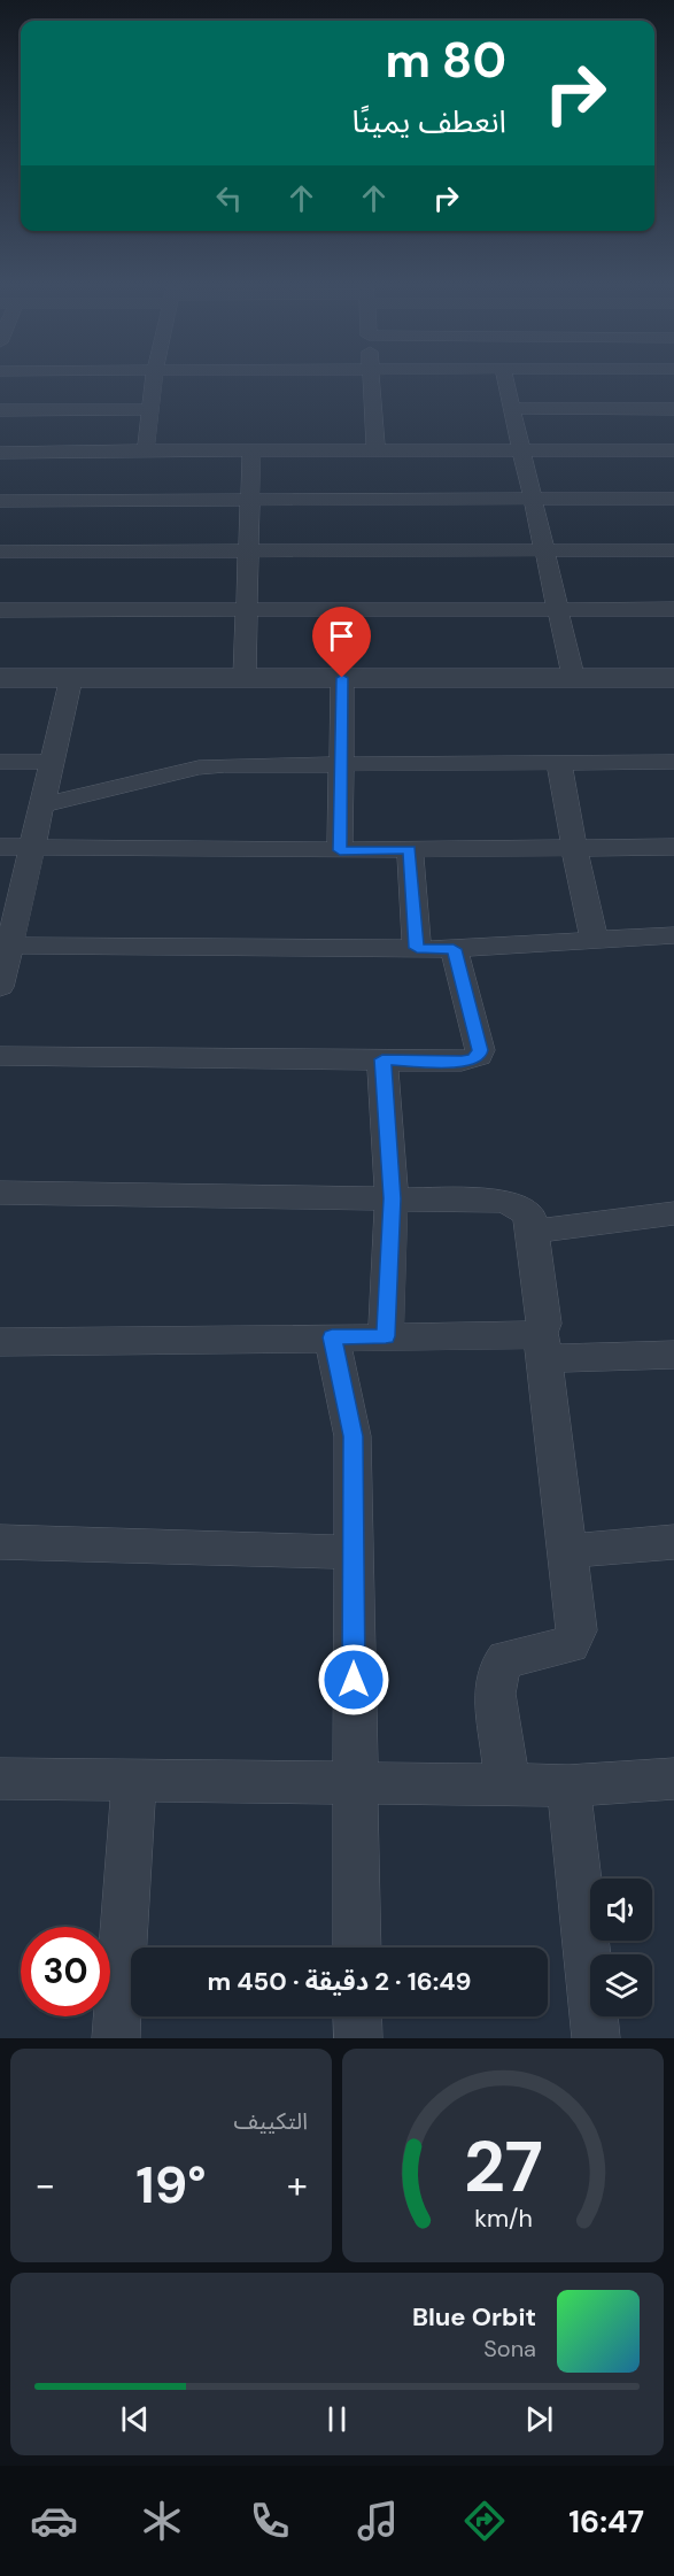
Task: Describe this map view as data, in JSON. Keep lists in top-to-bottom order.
{
  "page": {
    "turn": ["80 m", "انعطف يمينًا"],
    "limit": "30",
    "trip": "16:49 · 2 دقيقة · 450 m",
    "tile": "التكييف",
    "heat": ["−", "19°", "+"],
    "song": ["Blue Orbit", "Sona"],
    "tabs": "16:47",
    "gauge": ["27", "km/h"]
  }
}
